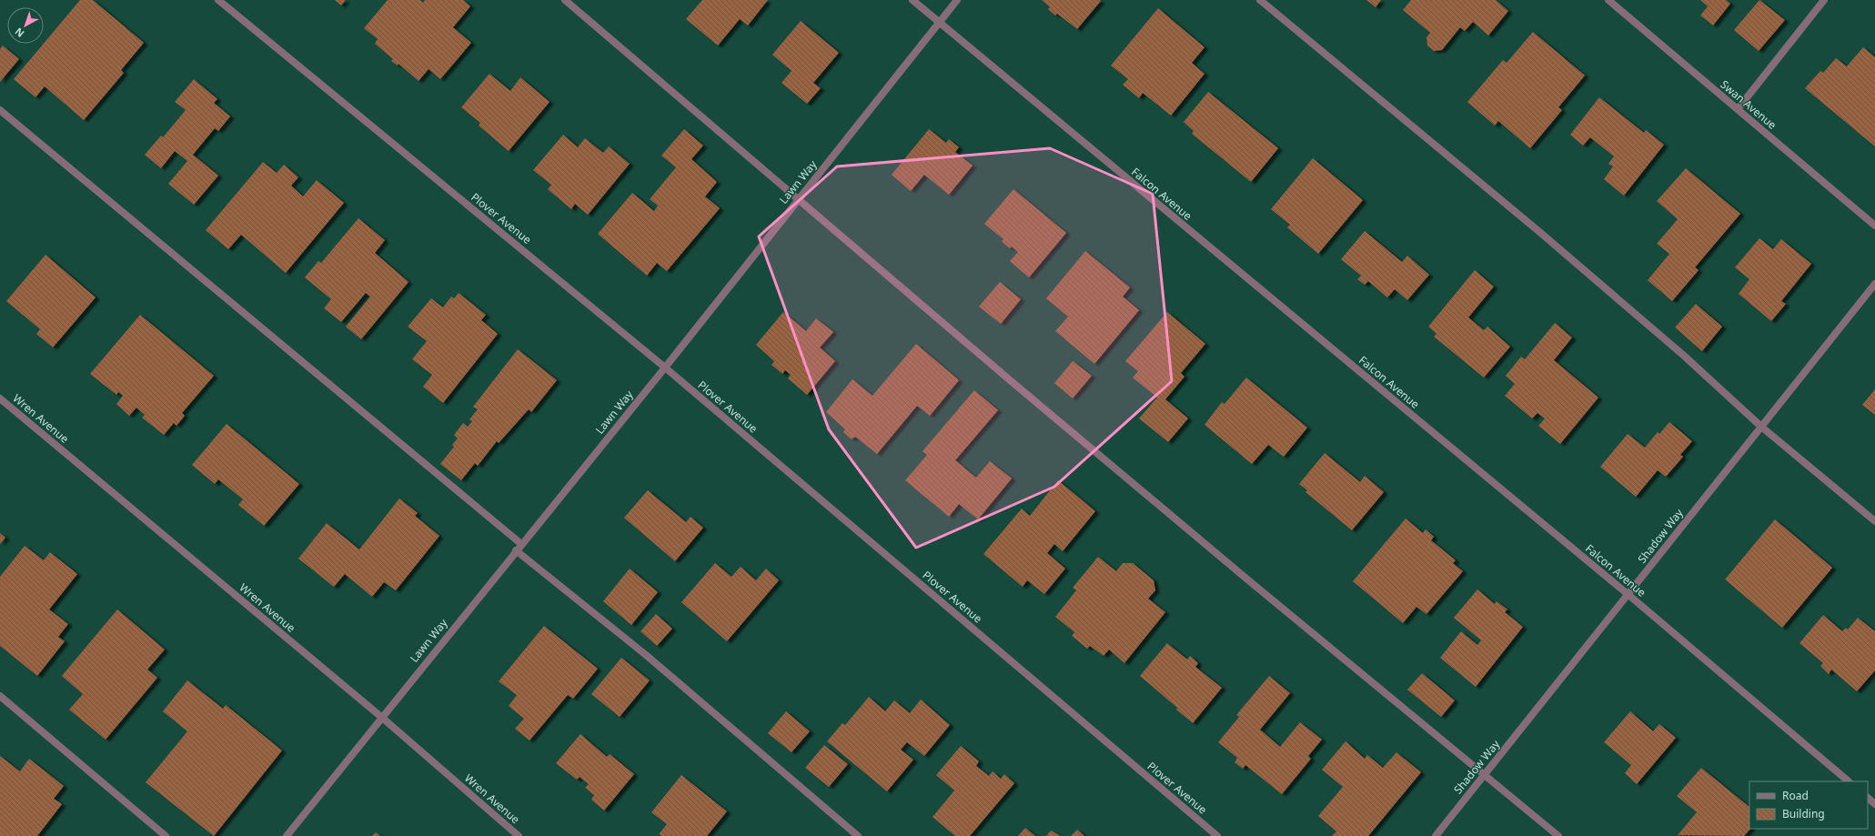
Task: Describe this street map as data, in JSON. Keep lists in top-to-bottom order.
{
  "streets": {
    "street": [
      "Swan Avenue",
      "Lawn Way",
      "Falcon Avenue",
      "Plover Avenue",
      "Wren Avenue",
      "Shadow Way"
    ]
  },
  "crossings": [
    ["Lawn Way", "Falcon Avenue"],
    ["Lawn Way", "Plover Avenue"],
    ["Lawn Way", "Wren Avenue"],
    ["Falcon Avenue", "Shadow Way"]
  ],
  "legend": ["Road", "Building"],
  "north": "bottom left"
}
